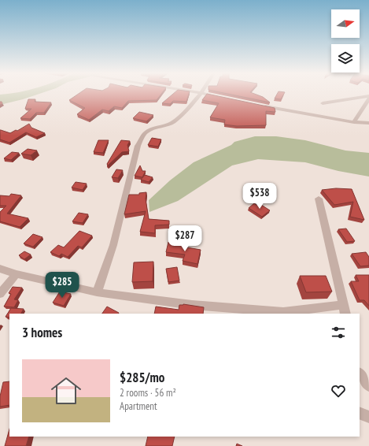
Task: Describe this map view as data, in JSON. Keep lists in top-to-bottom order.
{
  "north": "right",
  "page": {
    "price": ["$538", "$287", "$285"],
    "heading": "3 homes",
    "list": [
      {
        "name": "$285/mo",
        "note": "2 rooms · 56 m² · Apartment"
      }
    ]
  }
}
